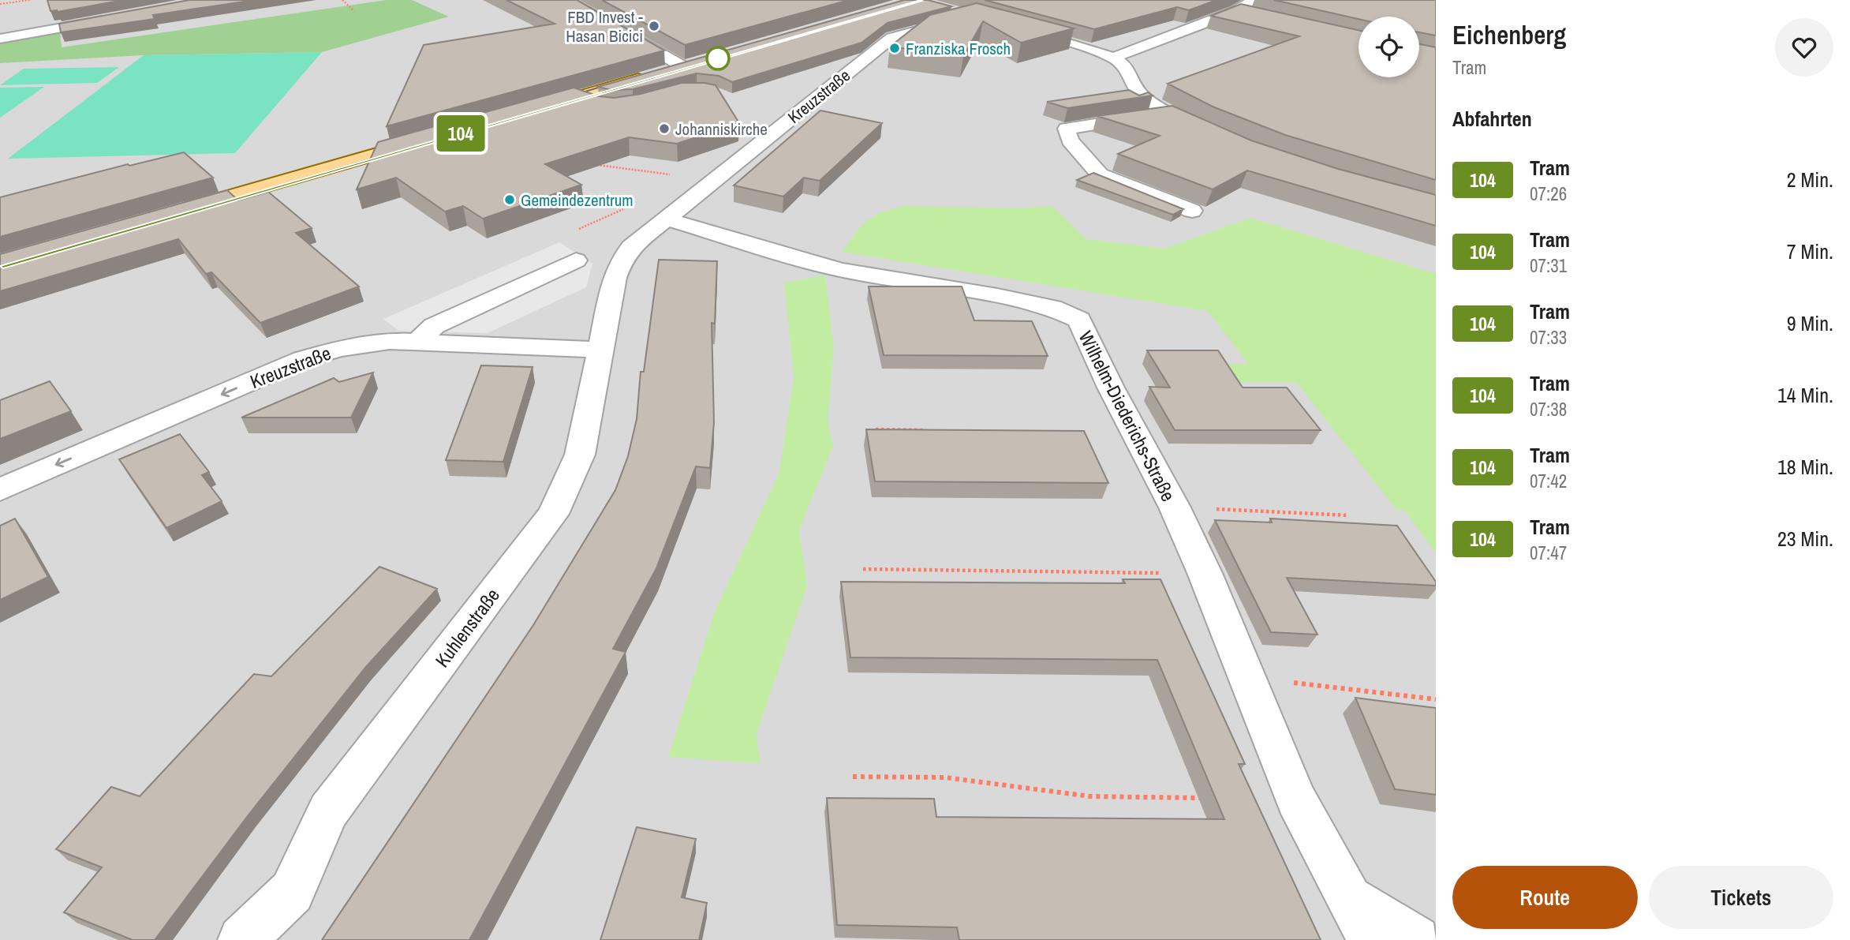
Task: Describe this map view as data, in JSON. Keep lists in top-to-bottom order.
{
  "streets": {
    "street": ["Kreuzstraße", "Wilhelm-Diederichs-Straße", "Kuhlenstraße"]
  },
  "crossings": [
    ["Kreuzstraße", "Wilhelm-Diederichs-Straße"],
    ["Kreuzstraße", "Kuhlenstraße"]
  ],
  "one_way": ["Kreuzstraße"],
  "places": [
    "FBD Invest - Hasan Bicici",
    "Franziska Frosch",
    "Johanniskirche",
    "Gemeindezentrum"
  ],
  "lines": ["tram line 104"],
  "page": {
    "on_map": "104",
    "heading": [
      ["Eichenberg", "Tram"],
      "Abfahrten"
    ],
    "list": [
      {
        "mark": "104",
        "name": "Tram",
        "note": "07:26",
        "value": "2 Min."
      },
      {
        "mark": "104",
        "name": "Tram",
        "note": "07:31",
        "value": "7 Min."
      },
      {
        "mark": "104",
        "name": "Tram",
        "note": "07:33",
        "value": "9 Min."
      },
      {
        "mark": "104",
        "name": "Tram",
        "note": "07:38",
        "value": "14 Min."
      },
      {
        "mark": "104",
        "name": "Tram",
        "note": "07:42",
        "value": "18 Min."
      },
      {
        "mark": "104",
        "name": "Tram",
        "note": "07:47",
        "value": "23 Min."
      }
    ],
    "buttons": ["Route", "Tickets"]
  }
}
